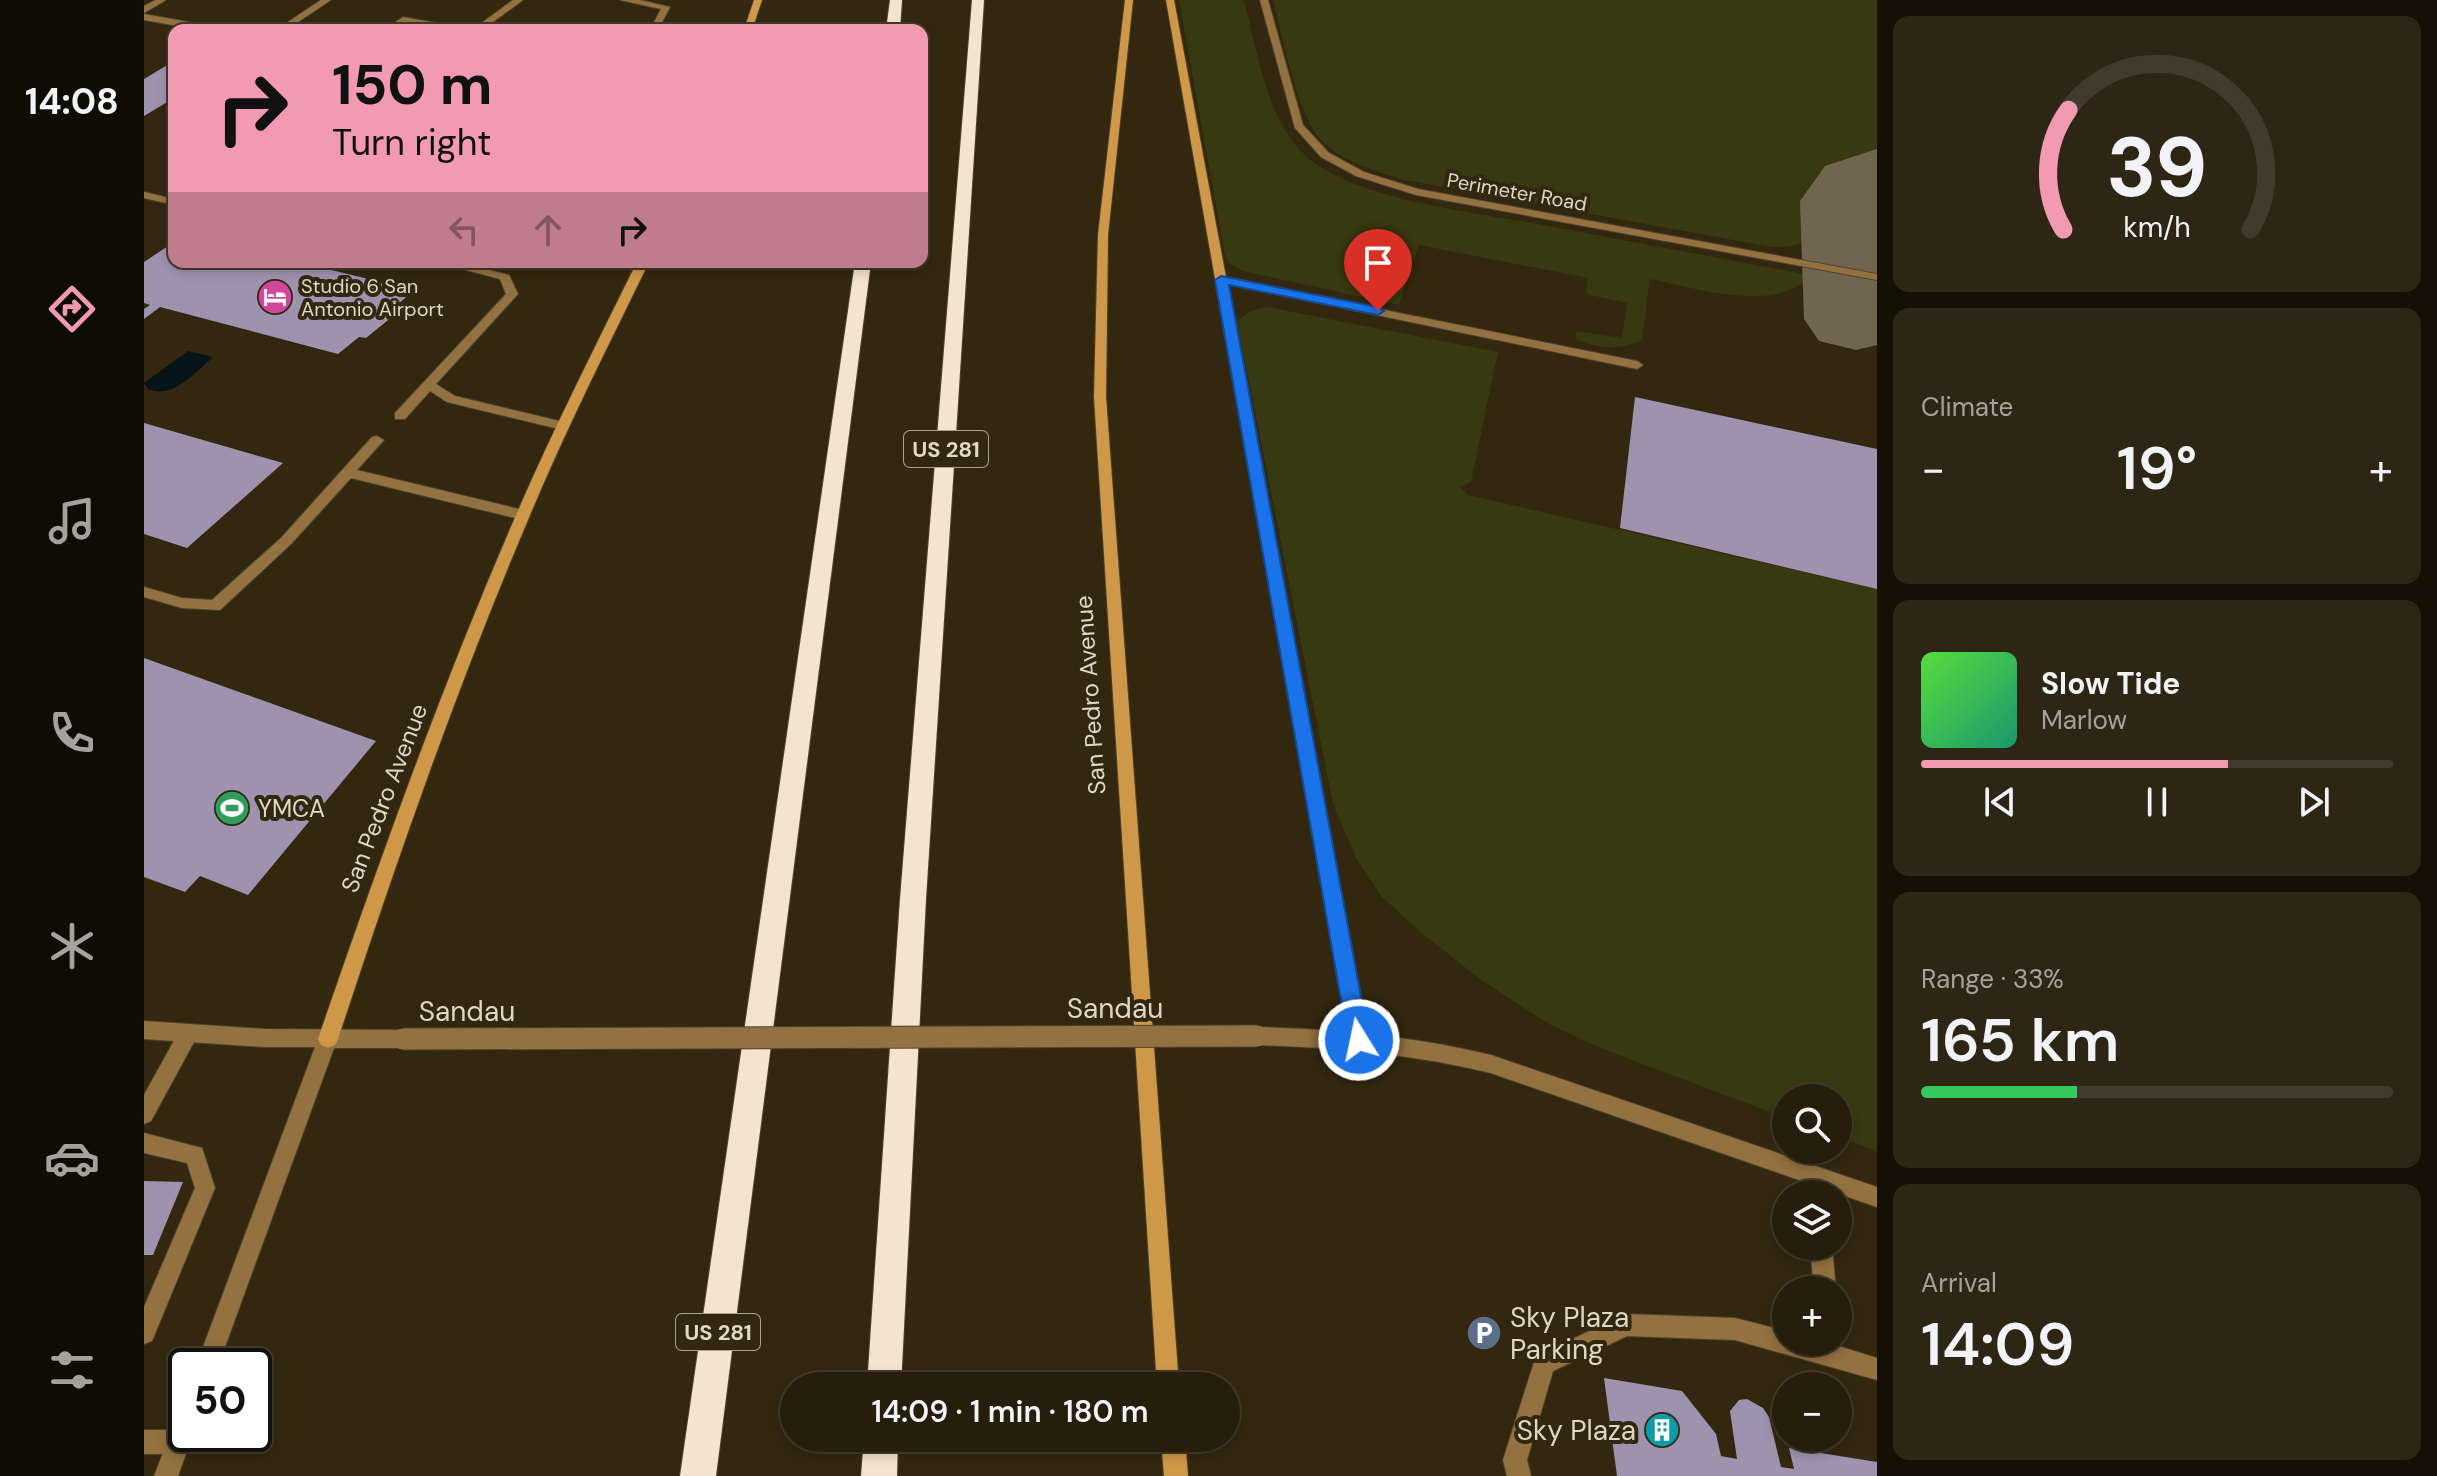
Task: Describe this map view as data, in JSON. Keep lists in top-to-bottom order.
{
  "streets": {
    "highway": ["US 281"],
    "main road": ["San Pedro Avenue"],
    "street": ["Perimeter Road", "Sandau"]
  },
  "crossings": [
    ["San Pedro Avenue", "Sandau"]
  ],
  "places": {
    "hotel": ["Studio 6 San Antonio Airport"],
    "sports": ["YMCA"],
    "parking": ["Sky Plaza Parking"],
    "building": ["Sky Plaza"]
  },
  "page": {
    "tabs": "14:08",
    "turn": ["150 m", "Turn right"],
    "tile": [
      "Climate",
      ["Range · 33%", "165 km"],
      ["Arrival", "14:09"]
    ],
    "heat": ["−", "19°", "+"],
    "song": ["Slow Tide", "Marlow"],
    "map_buttons": ["+", "−"],
    "limit": "50",
    "trip": "14:09 · 1 min · 180 m",
    "gauge": ["39", "km/h"]
  }
}
